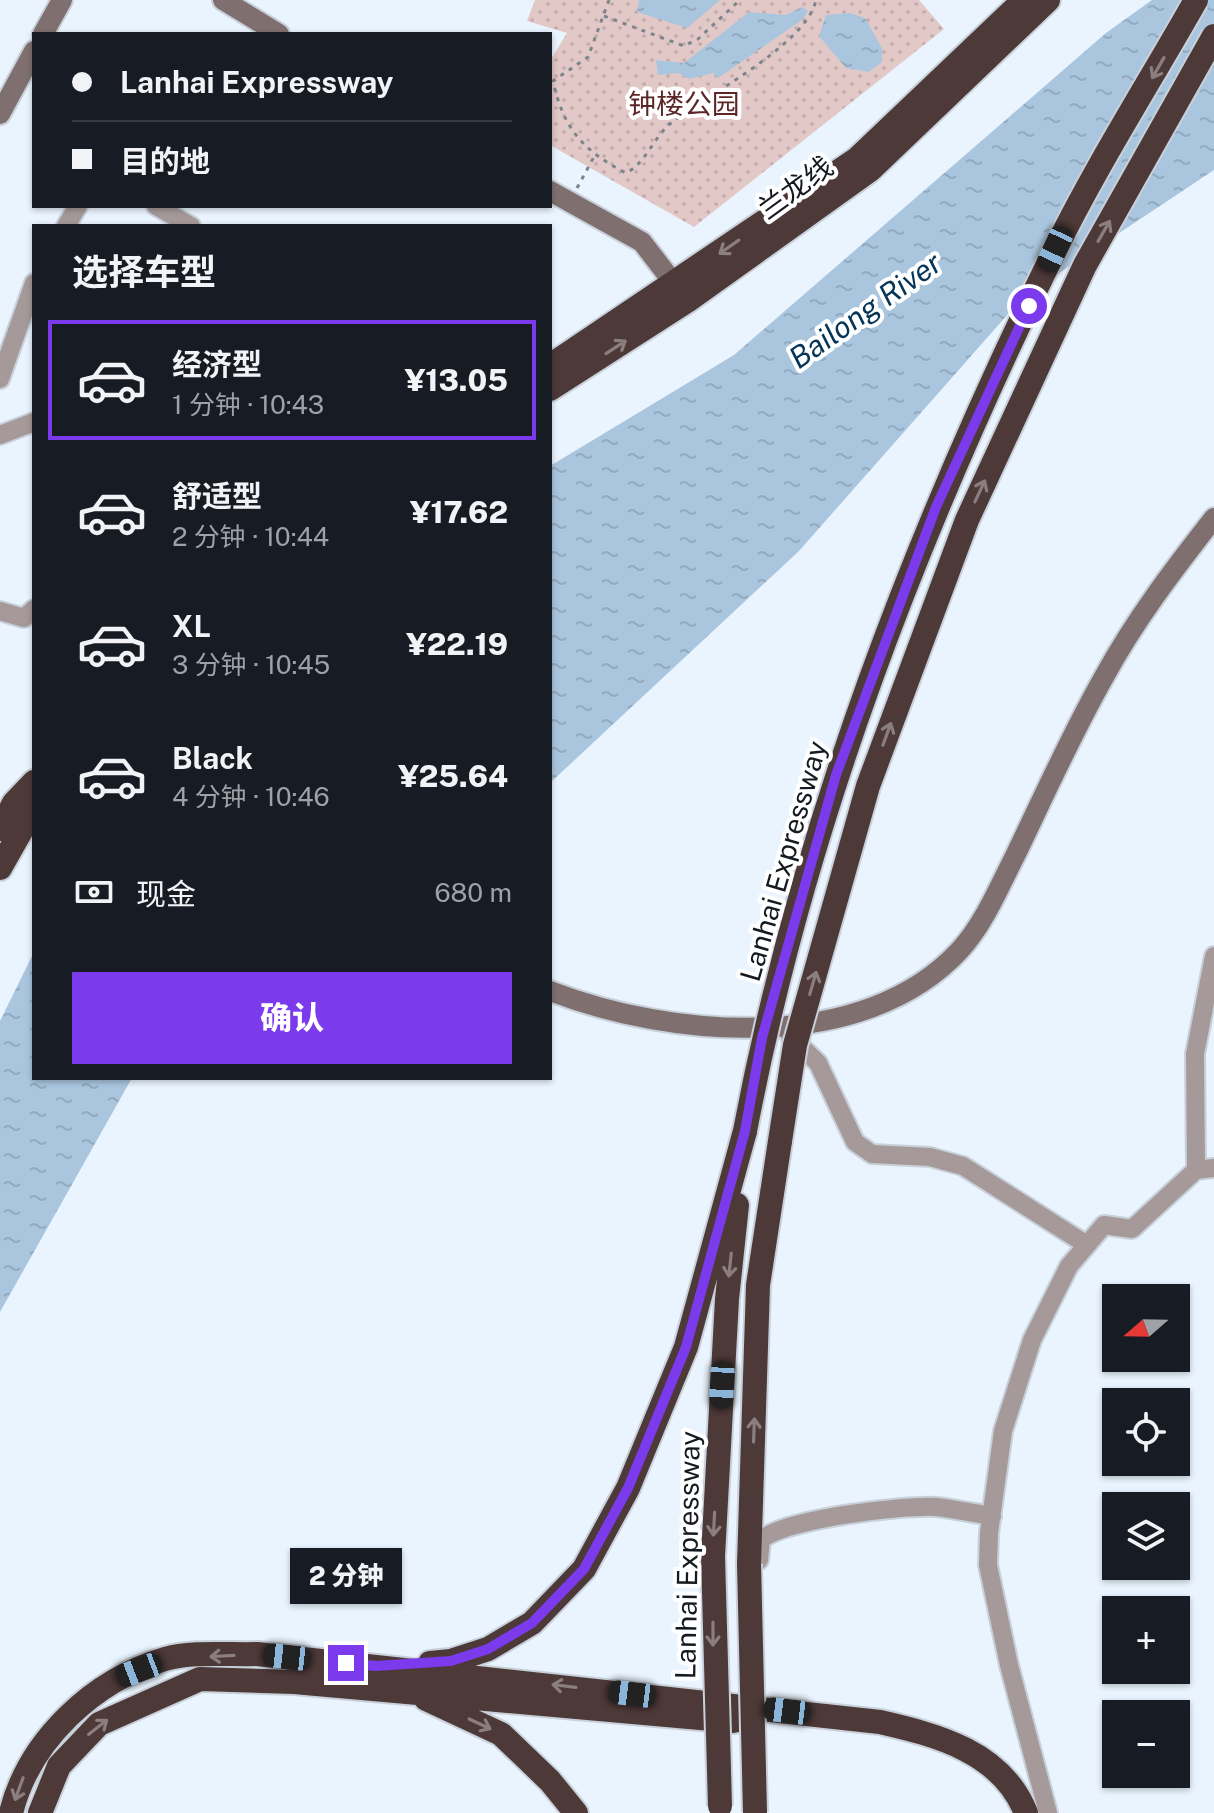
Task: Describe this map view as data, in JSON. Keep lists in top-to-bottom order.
{
  "streets": {
    "highway": ["兰龙线", "Lanhai Expressway"]
  },
  "water": ["Bailong River"],
  "parks": ["钟楼公园"],
  "north": "left",
  "page": {
    "banner": ["Lanhai Expressway", "目的地"],
    "heading": "选择车型",
    "list": [
      {
        "name": "经济型",
        "note": "1 分钟 · 10:43",
        "value": "¥13.05"
      },
      {
        "name": "舒适型",
        "note": "2 分钟 · 10:44",
        "value": "¥17.62"
      },
      {
        "name": "XL",
        "note": "3 分钟 · 10:45",
        "value": "¥22.19"
      },
      {
        "name": "Black",
        "note": "4 分钟 · 10:46",
        "value": "¥25.64"
      }
    ],
    "pay": ["现金", "680 m"],
    "buttons": "确认",
    "map_buttons": ["+", "−"],
    "bubble": "2 分钟"
  }
}
